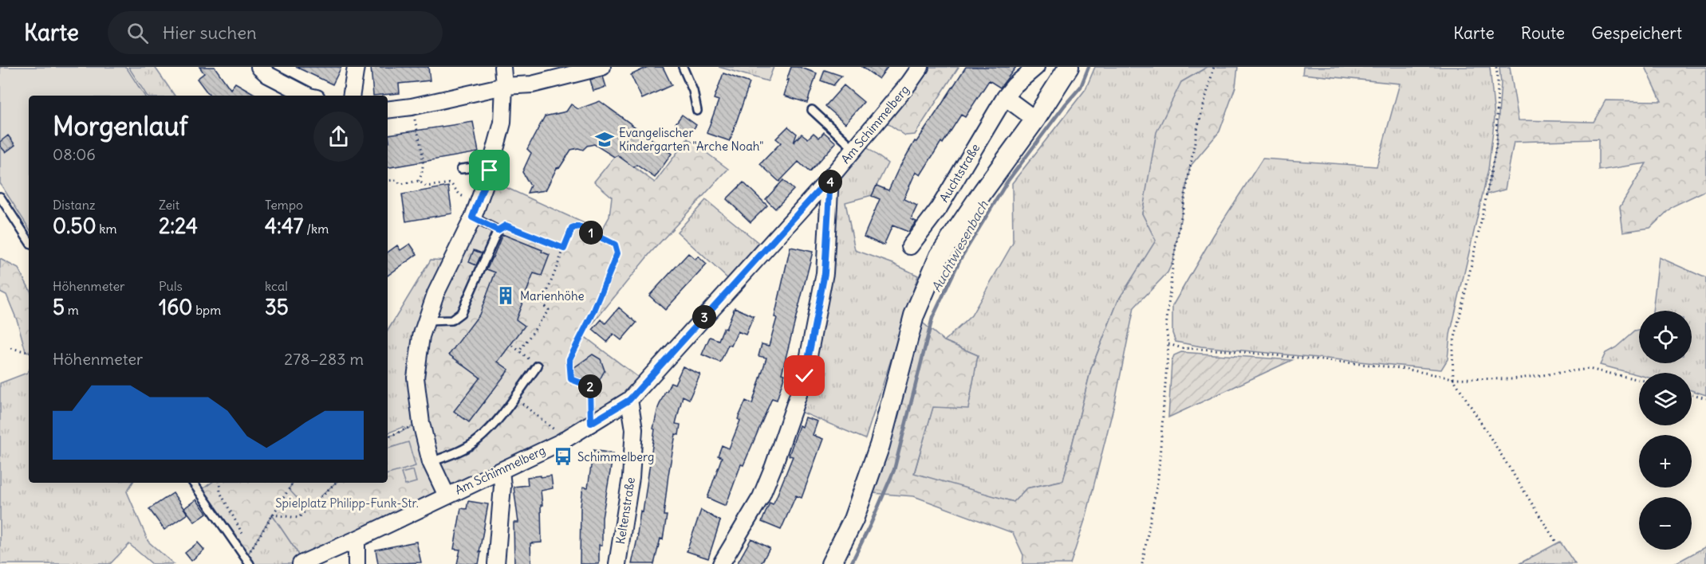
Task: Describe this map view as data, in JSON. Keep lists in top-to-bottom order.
{
  "streets": {
    "street": ["Am Schimmelberg", "Auchtstraße", "Keltenstraße"]
  },
  "crossings": [
    ["Am Schimmelberg", "Keltenstraße"]
  ],
  "water": ["Auchtwiesenbach"],
  "parks": ["Spielplatz Philipp-Funk-Str."],
  "places": {
    "school or university": ["Evangelischer Kindergarten \"Arche Noah\""],
    "building": ["Marienhöhe"],
    "bus stop": ["Schimmelberg"]
  },
  "page": {
    "header": "Karte",
    "search": "Hier suchen",
    "nav": ["Karte", "Route", "Gespeichert"],
    "heading": ["Morgenlauf", "08:06"],
    "pins": [
      "4",
      "1",
      "3",
      "2"
    ],
    "stats": [
      ["Distanz", "0.50 km"],
      ["Zeit", "2:24"],
      ["Tempo", "4:47 /km"],
      ["Höhenmeter", "5 m"],
      ["Puls", "160 bpm"],
      ["kcal", "35"]
    ],
    "map_buttons": ["+", "−"],
    "chart": ["Höhenmeter", "278–283 m"]
  }
}
